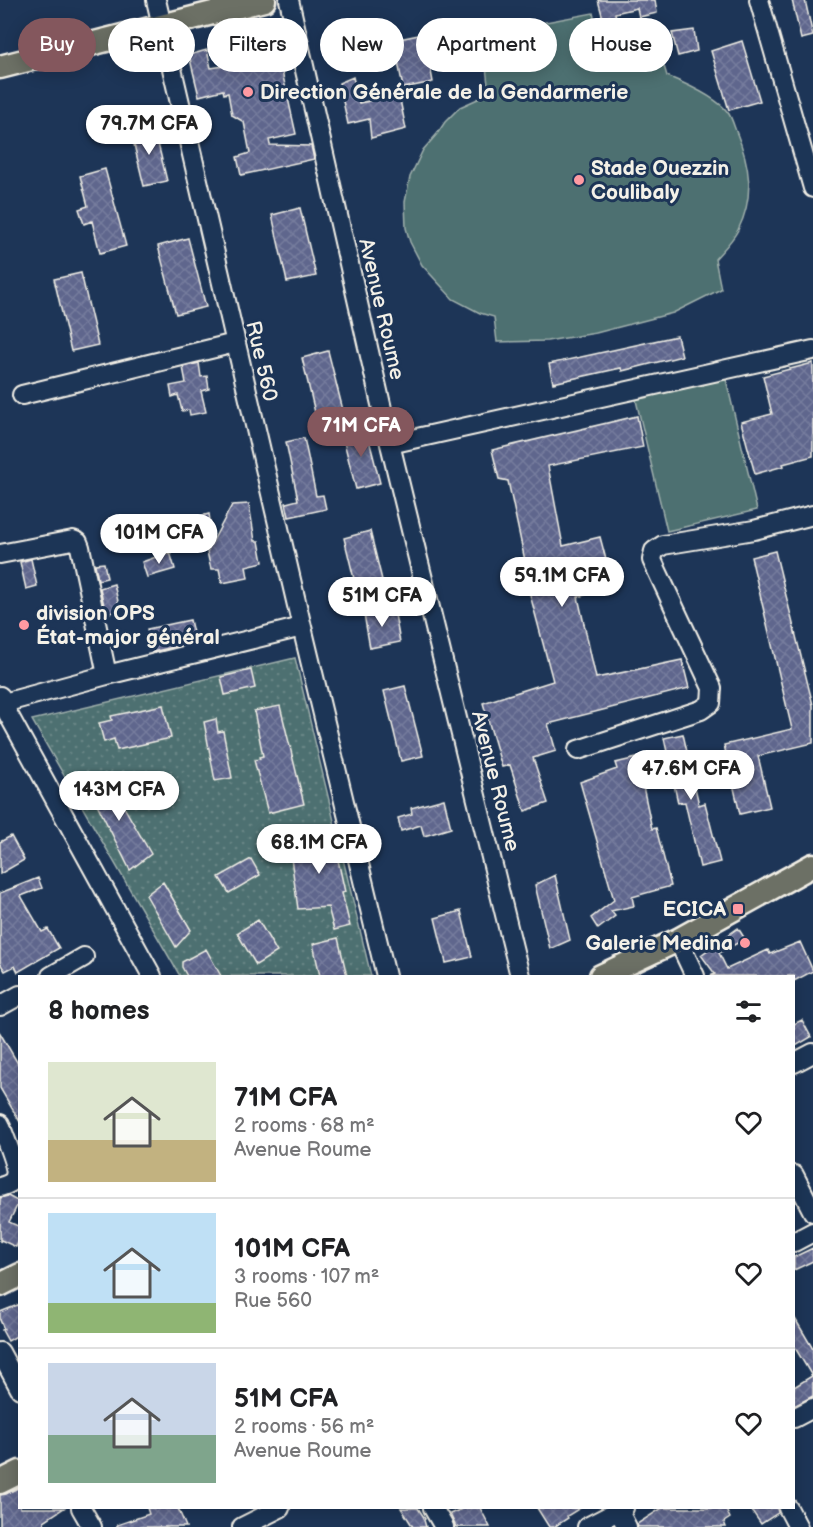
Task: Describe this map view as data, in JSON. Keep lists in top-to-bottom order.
{
  "streets": {
    "street": ["Avenue Roume", "Rue 560"]
  },
  "places": {
    "other": [
      "Direction Générale de la Gendarmerie",
      "Stade Ouezzin Coulibaly",
      "division OPS État-major général",
      "Galerie Medina"
    ],
    "transit": ["ECICA"]
  },
  "page": {
    "chip": [
      "Buy",
      "Rent",
      "Filters",
      "New",
      "Apartment",
      "House"
    ],
    "price": [
      "79.7M CFA",
      "71M CFA",
      "101M CFA",
      "59.1M CFA",
      "51M CFA",
      "47.6M CFA",
      "143M CFA",
      "68.1M CFA"
    ],
    "heading": "8 homes",
    "list": [
      {
        "name": "71M CFA",
        "note": "2 rooms · 68 m² · Avenue Roume"
      },
      {
        "name": "101M CFA",
        "note": "3 rooms · 107 m² · Rue 560"
      },
      {
        "name": "51M CFA",
        "note": "2 rooms · 56 m² · Avenue Roume"
      }
    ]
  }
}
